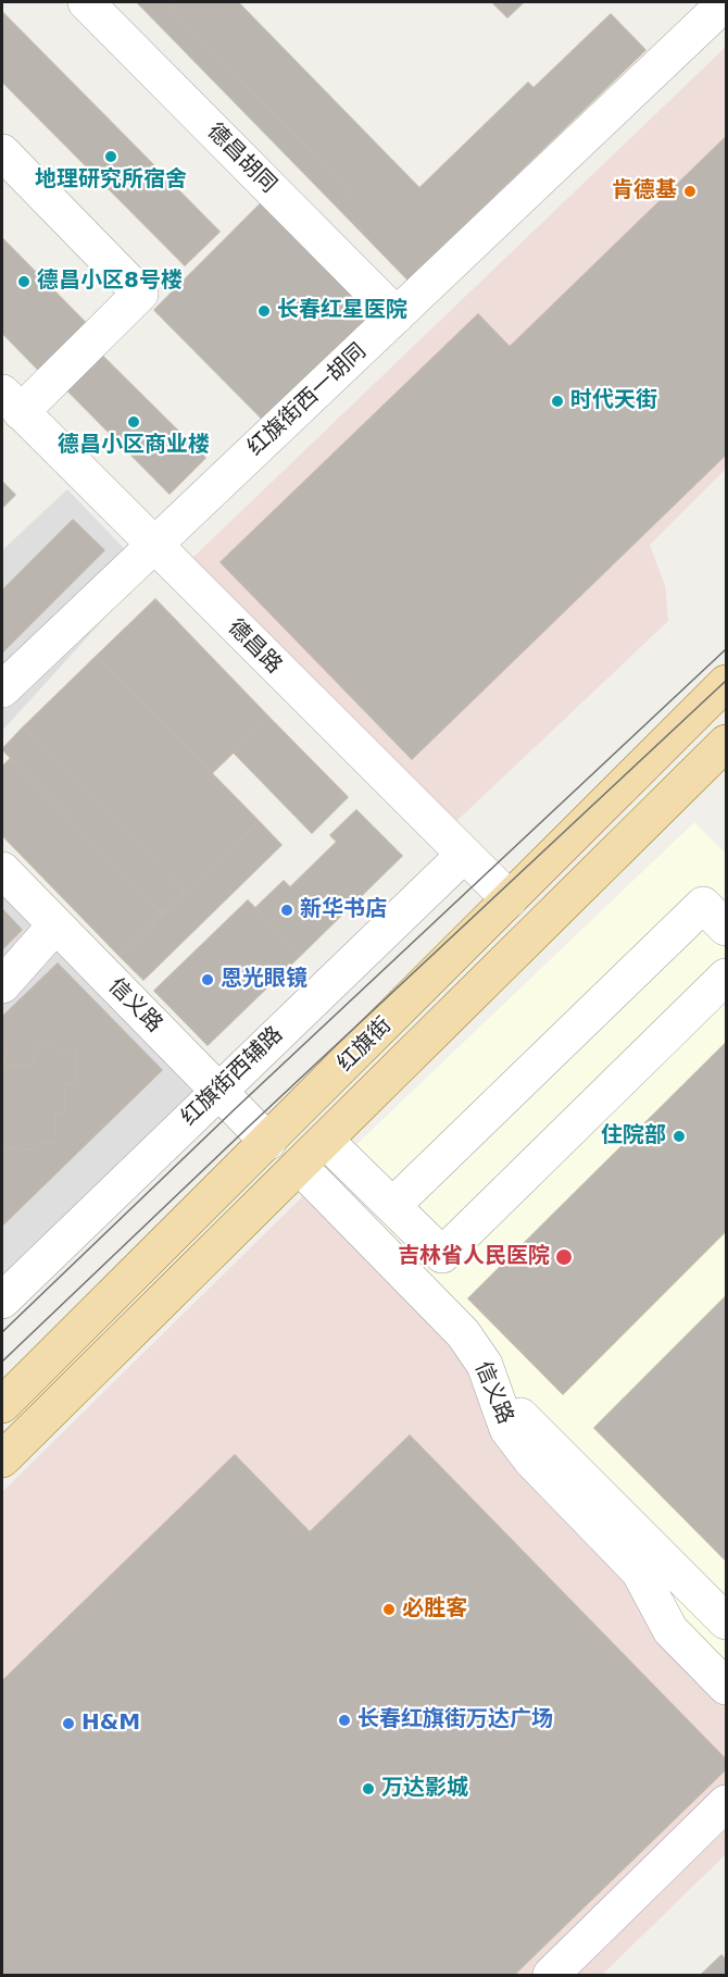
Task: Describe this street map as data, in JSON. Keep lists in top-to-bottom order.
{
  "streets": {
    "main road": ["红旗街"],
    "street": [
      "德昌胡同",
      "红旗街西一胡同",
      "德昌路",
      "信义路",
      "红旗街西辅路"
    ]
  },
  "crossings": [
    ["德昌胡同", "红旗街西一胡同"],
    ["红旗街西一胡同", "德昌路"],
    ["德昌路", "红旗街"],
    ["德昌路", "红旗街西辅路"],
    ["信义路", "红旗街"],
    ["信义路", "红旗街西辅路"]
  ],
  "places": [
    "地理研究所宿舍",
    "肯德基",
    "德昌小区8号楼",
    "长春红星医院",
    "时代天街",
    "德昌小区商业楼",
    "新华书店",
    "恩光眼镜",
    "住院部",
    "吉林省人民医院",
    "必胜客",
    "长春红旗街万达广场",
    "H&M",
    "万达影城"
  ]
}
